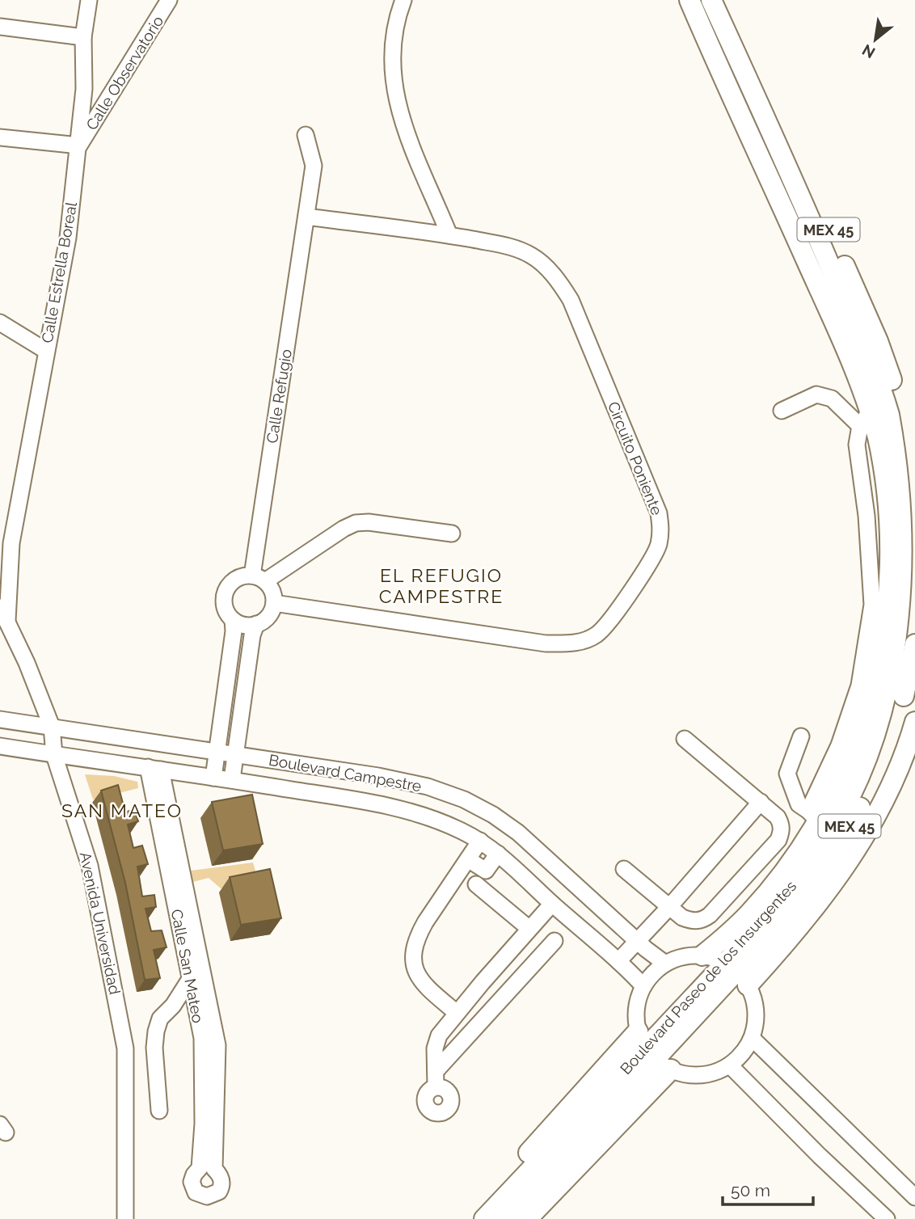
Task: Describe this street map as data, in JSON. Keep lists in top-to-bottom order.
{
  "streets": {
    "main road": ["MEX 45", "Boulevard Paseo de los Insurgentes"],
    "street": [
      "Calle Observatorio",
      "Calle Estrella Boreal",
      "Calle Refugio",
      "Circuito Poniente",
      "Boulevard Campestre",
      "Avenida Universidad",
      "Calle San Mateo"
    ]
  },
  "crossings": [
    ["Calle Observatorio", "Calle Estrella Boreal"],
    ["Calle Estrella Boreal", "Avenida Universidad"],
    ["Calle Refugio", "Circuito Poniente"],
    ["Boulevard Campestre", "Avenida Universidad"],
    ["Boulevard Campestre", "Calle San Mateo"]
  ],
  "districts": ["EL REFUGIO CAMPESTRE", "SAN MATEO"],
  "scale_bar": "50 m",
  "north": "bottom left"
}
